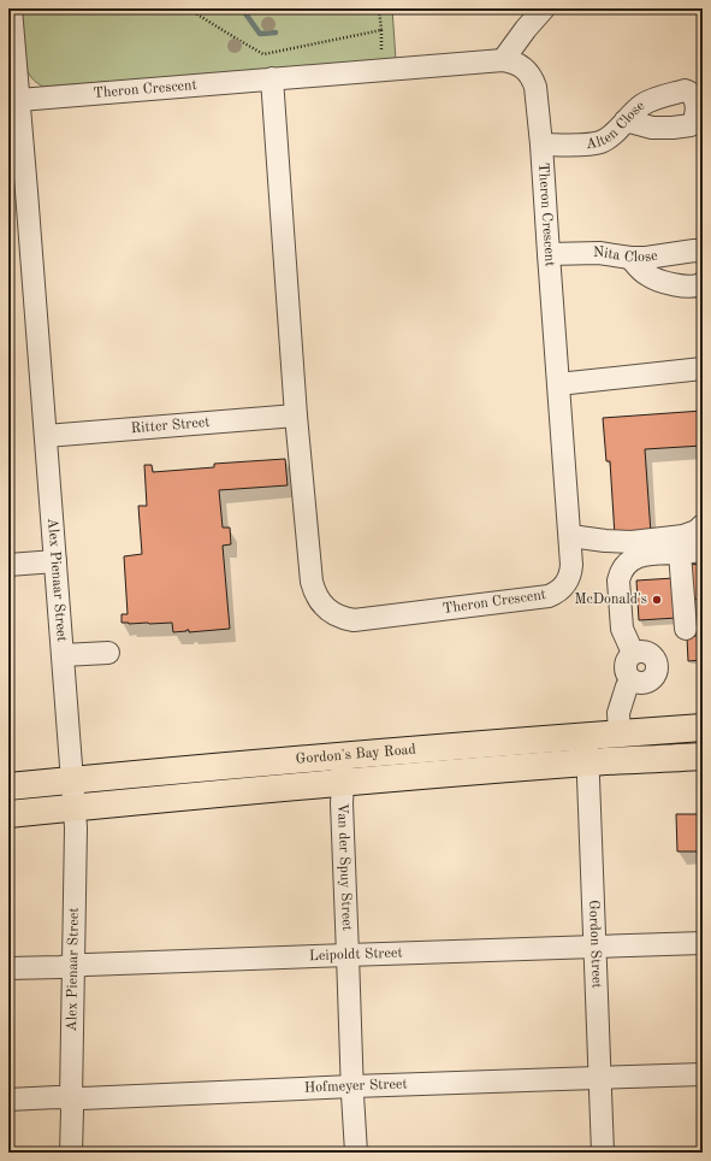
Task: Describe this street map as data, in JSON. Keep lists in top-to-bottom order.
{
  "streets": {
    "main road": ["Gordon's Bay Road"],
    "street": [
      "Theron Crescent",
      "Alten Close",
      "Nita Close",
      "Ritter Street",
      "Alex Pienaar Street",
      "Van der Spuy Street",
      "Gordon Street",
      "Leipoldt Street",
      "Hofmeyer Street"
    ]
  },
  "crossings": [
    ["Theron Crescent", "Alten Close"],
    ["Theron Crescent", "Nita Close"],
    ["Theron Crescent", "Ritter Street"],
    ["Theron Crescent", "Alex Pienaar Street"],
    ["Ritter Street", "Alex Pienaar Street"],
    ["Alex Pienaar Street", "Gordon's Bay Road"],
    ["Alex Pienaar Street", "Leipoldt Street"],
    ["Alex Pienaar Street", "Hofmeyer Street"],
    ["Gordon's Bay Road", "Van der Spuy Street"],
    ["Gordon's Bay Road", "Gordon Street"],
    ["Van der Spuy Street", "Leipoldt Street"],
    ["Van der Spuy Street", "Hofmeyer Street"],
    ["Gordon Street", "Leipoldt Street"],
    ["Gordon Street", "Hofmeyer Street"]
  ],
  "places": ["McDonald's"]
}
